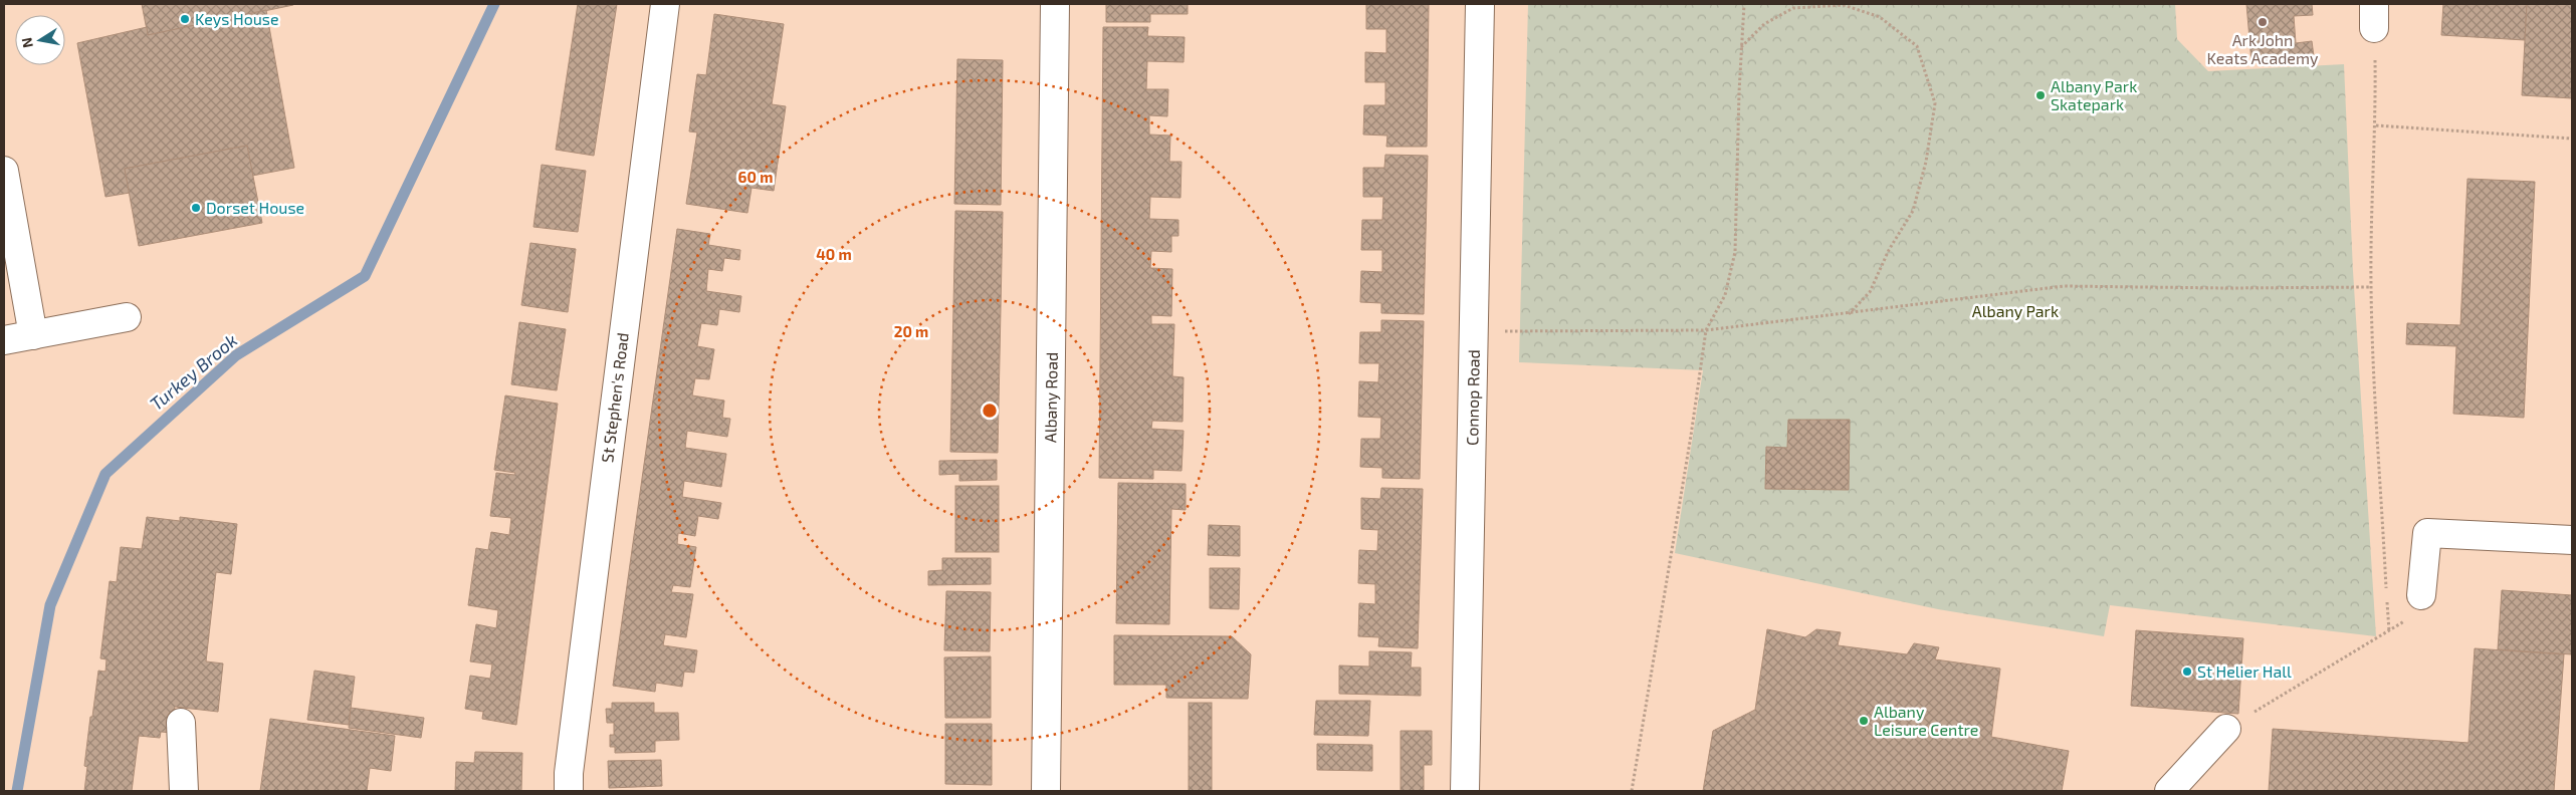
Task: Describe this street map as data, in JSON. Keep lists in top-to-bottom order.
{
  "streets": {
    "street": ["St Stephen's Road", "Albany Road", "Connop Road"]
  },
  "water": ["Turkey Brook"],
  "parks": ["Albany Park"],
  "places": [
    "Keys House",
    "Ark John Keats Academy",
    "Albany Park Skatepark",
    "Dorset House",
    "St Helier Hall",
    "Albany Leisure Centre"
  ],
  "north": "left",
  "rings": ["60 m", "40 m", "20 m"]
}
